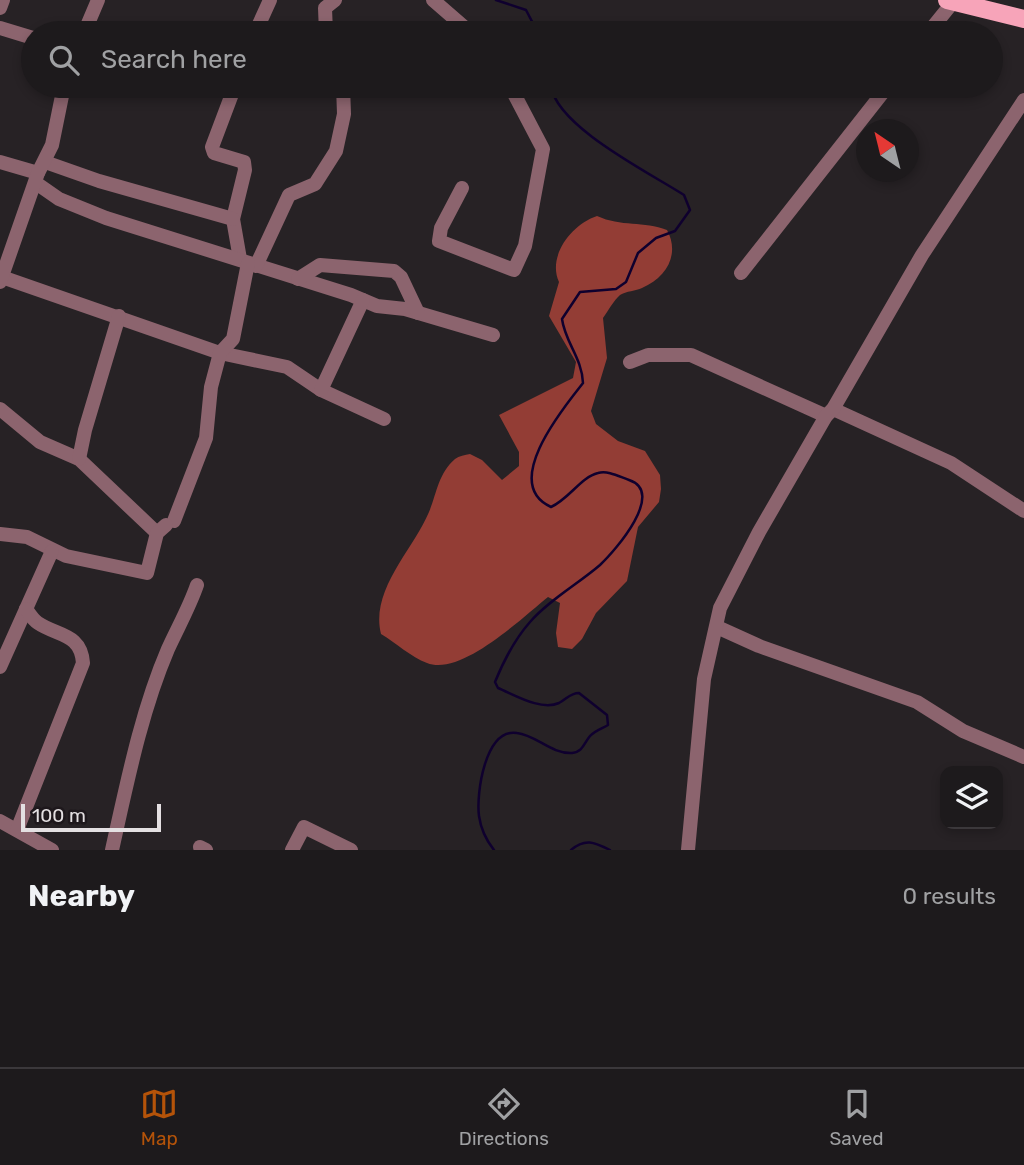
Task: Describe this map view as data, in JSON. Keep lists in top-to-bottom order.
{
  "scale_bar": "100 m",
  "north": "top left",
  "page": {
    "search": "Search here",
    "scale": "100 m",
    "heading": ["Nearby", "0 results"],
    "nav": ["Map", "Directions", "Saved"]
  }
}
